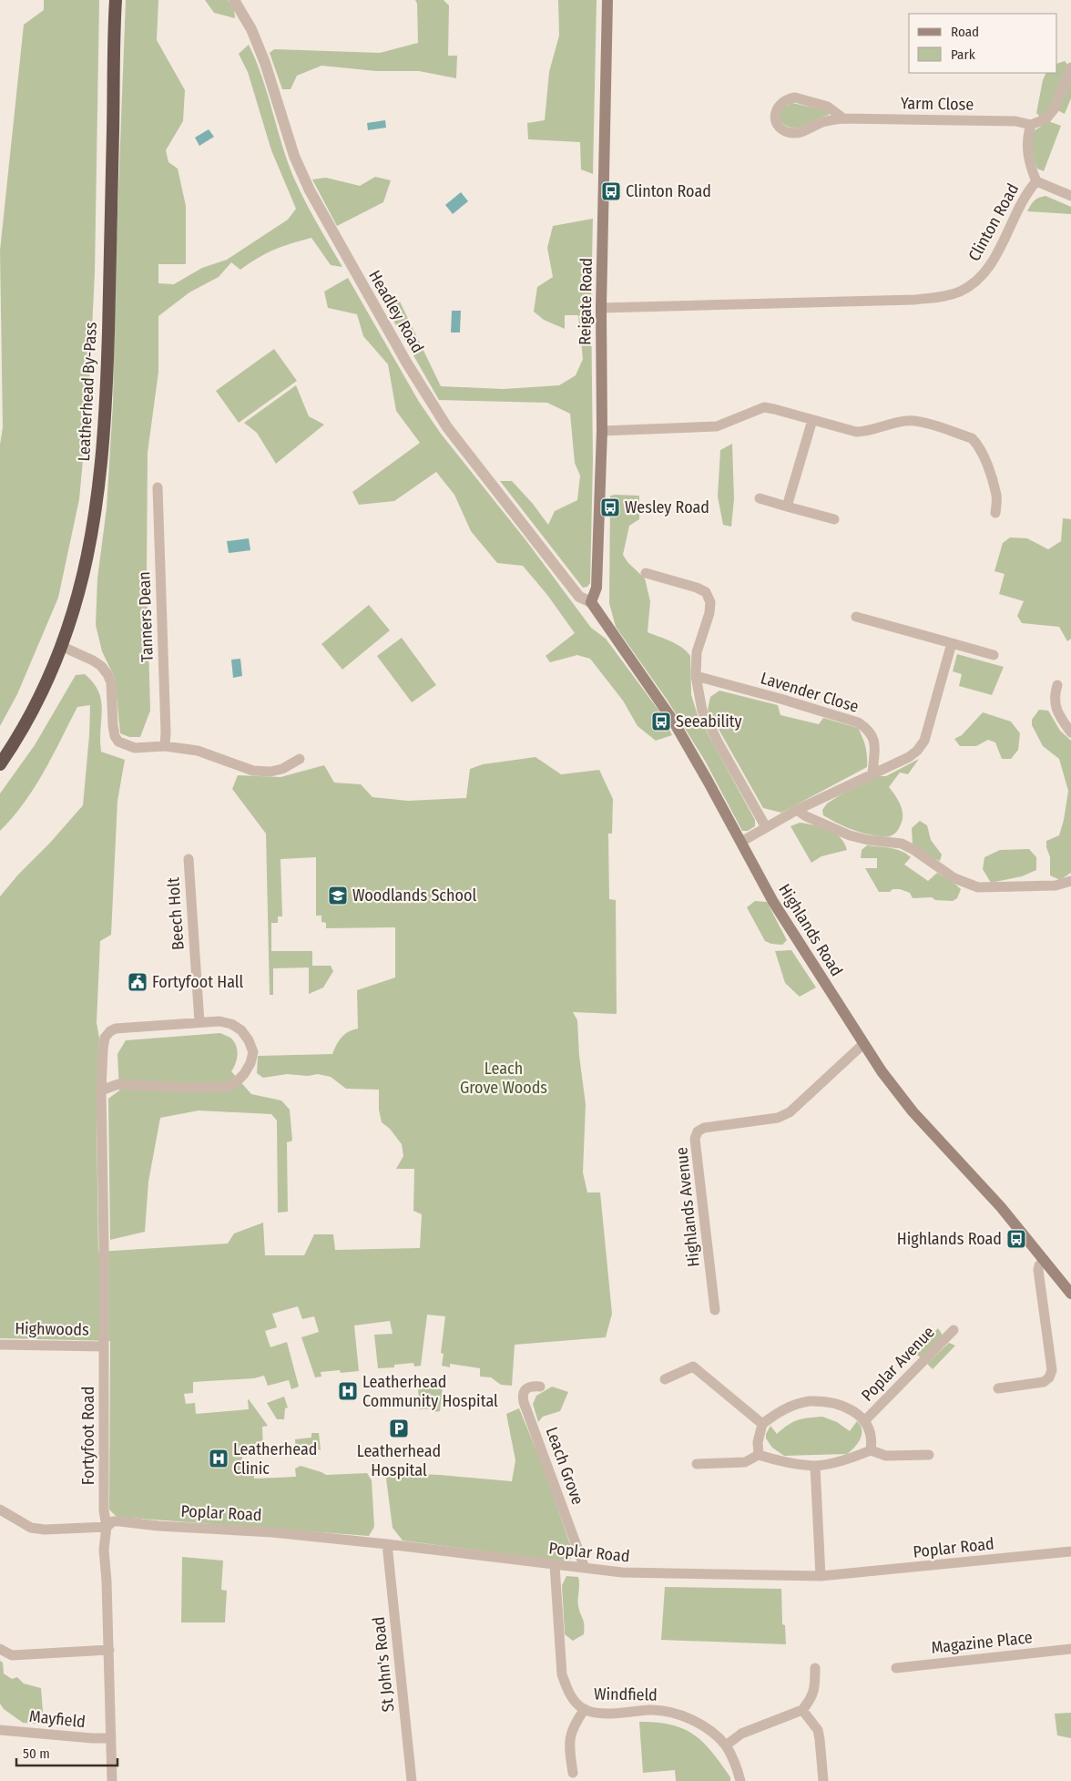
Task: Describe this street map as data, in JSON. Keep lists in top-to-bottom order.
{
  "streets": {
    "highway": ["Leatherhead By-Pass"],
    "main road": ["Reigate Road", "Highlands Road"],
    "street": [
      "Yarm Close",
      "Clinton Road",
      "Headley Road",
      "Tanners Dean",
      "Lavender Close",
      "Beech Holt",
      "Highlands Avenue",
      "Highwoods",
      "Poplar Avenue",
      "Fortyfoot Road",
      "Leach Grove",
      "Poplar Road",
      "Magazine Place",
      "St John's Road",
      "Windfield",
      "Mayfield"
    ]
  },
  "crossings": [
    ["Clinton Road", "Reigate Road"],
    ["Reigate Road", "Headley Road"],
    ["Reigate Road", "Highlands Road"],
    ["Headley Road", "Highlands Road"],
    ["Beech Holt", "Fortyfoot Road"],
    ["Highlands Road", "Highlands Avenue"],
    ["Highwoods", "Fortyfoot Road"],
    ["Fortyfoot Road", "Poplar Road"],
    ["Fortyfoot Road", "Mayfield"],
    ["Leach Grove", "Poplar Road"],
    ["Poplar Road", "St John's Road"],
    ["Poplar Road", "Windfield"]
  ],
  "parks": ["Leach Grove Woods"],
  "places": {
    "bus stop": [
      "Clinton Road",
      "Wesley Road",
      "Seeability",
      "Highlands Road"
    ],
    "school or university": ["Woodlands School"],
    "public building": ["Fortyfoot Hall"],
    "hospital": ["Leatherhead Community Hospital", "Leatherhead Clinic"],
    "parking": ["Leatherhead Hospital"]
  },
  "legend": ["Road", "Park"],
  "scale_bar": "50 m"
}
